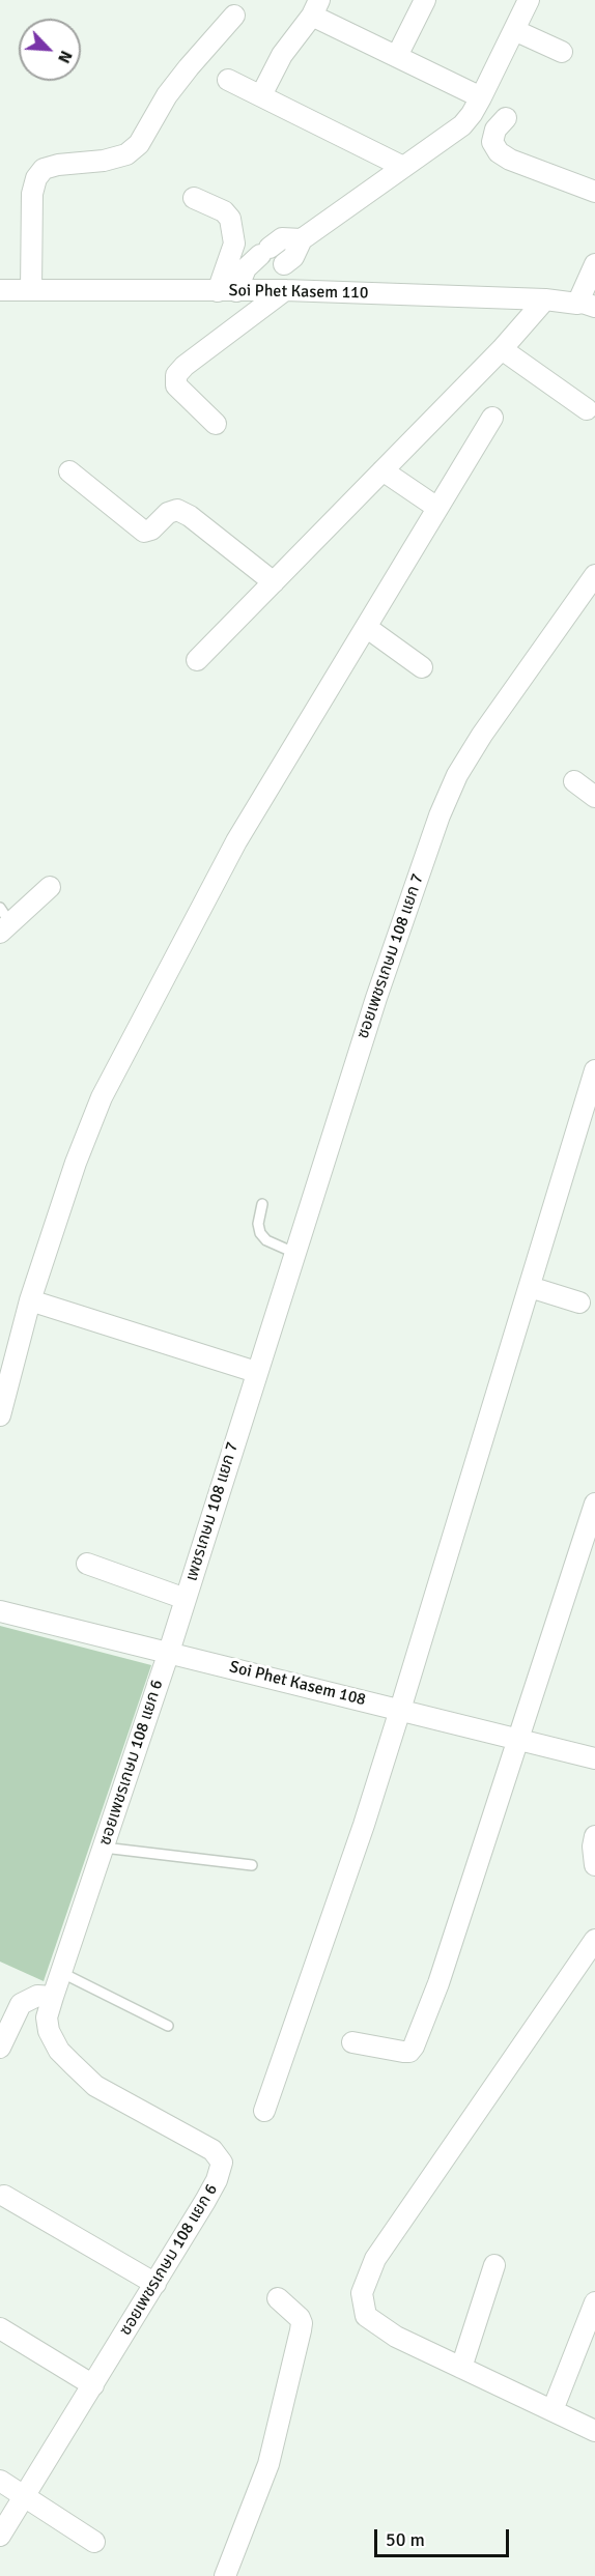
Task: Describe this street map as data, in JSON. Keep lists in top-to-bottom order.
{
  "streets": {
    "street": [
      "Soi Phet Kasem 110",
      "ซอยเพชรเกษม 108 แยก 7",
      "เพชรเกษม 108 แยก 7",
      "Soi Phet Kasem 108",
      "ซอยเพชรเกษม 108 แยก 6"
    ]
  },
  "crossings": [
    ["ซอยเพชรเกษม 108 แยก 7", "เพชรเกษม 108 แยก 7"],
    ["เพชรเกษม 108 แยก 7", "Soi Phet Kasem 108"],
    ["เพชรเกษม 108 แยก 7", "ซอยเพชรเกษม 108 แยก 6"],
    ["Soi Phet Kasem 108", "ซอยเพชรเกษม 108 แยก 6"]
  ],
  "scale_bar": "50 m",
  "north": "bottom right"
}
